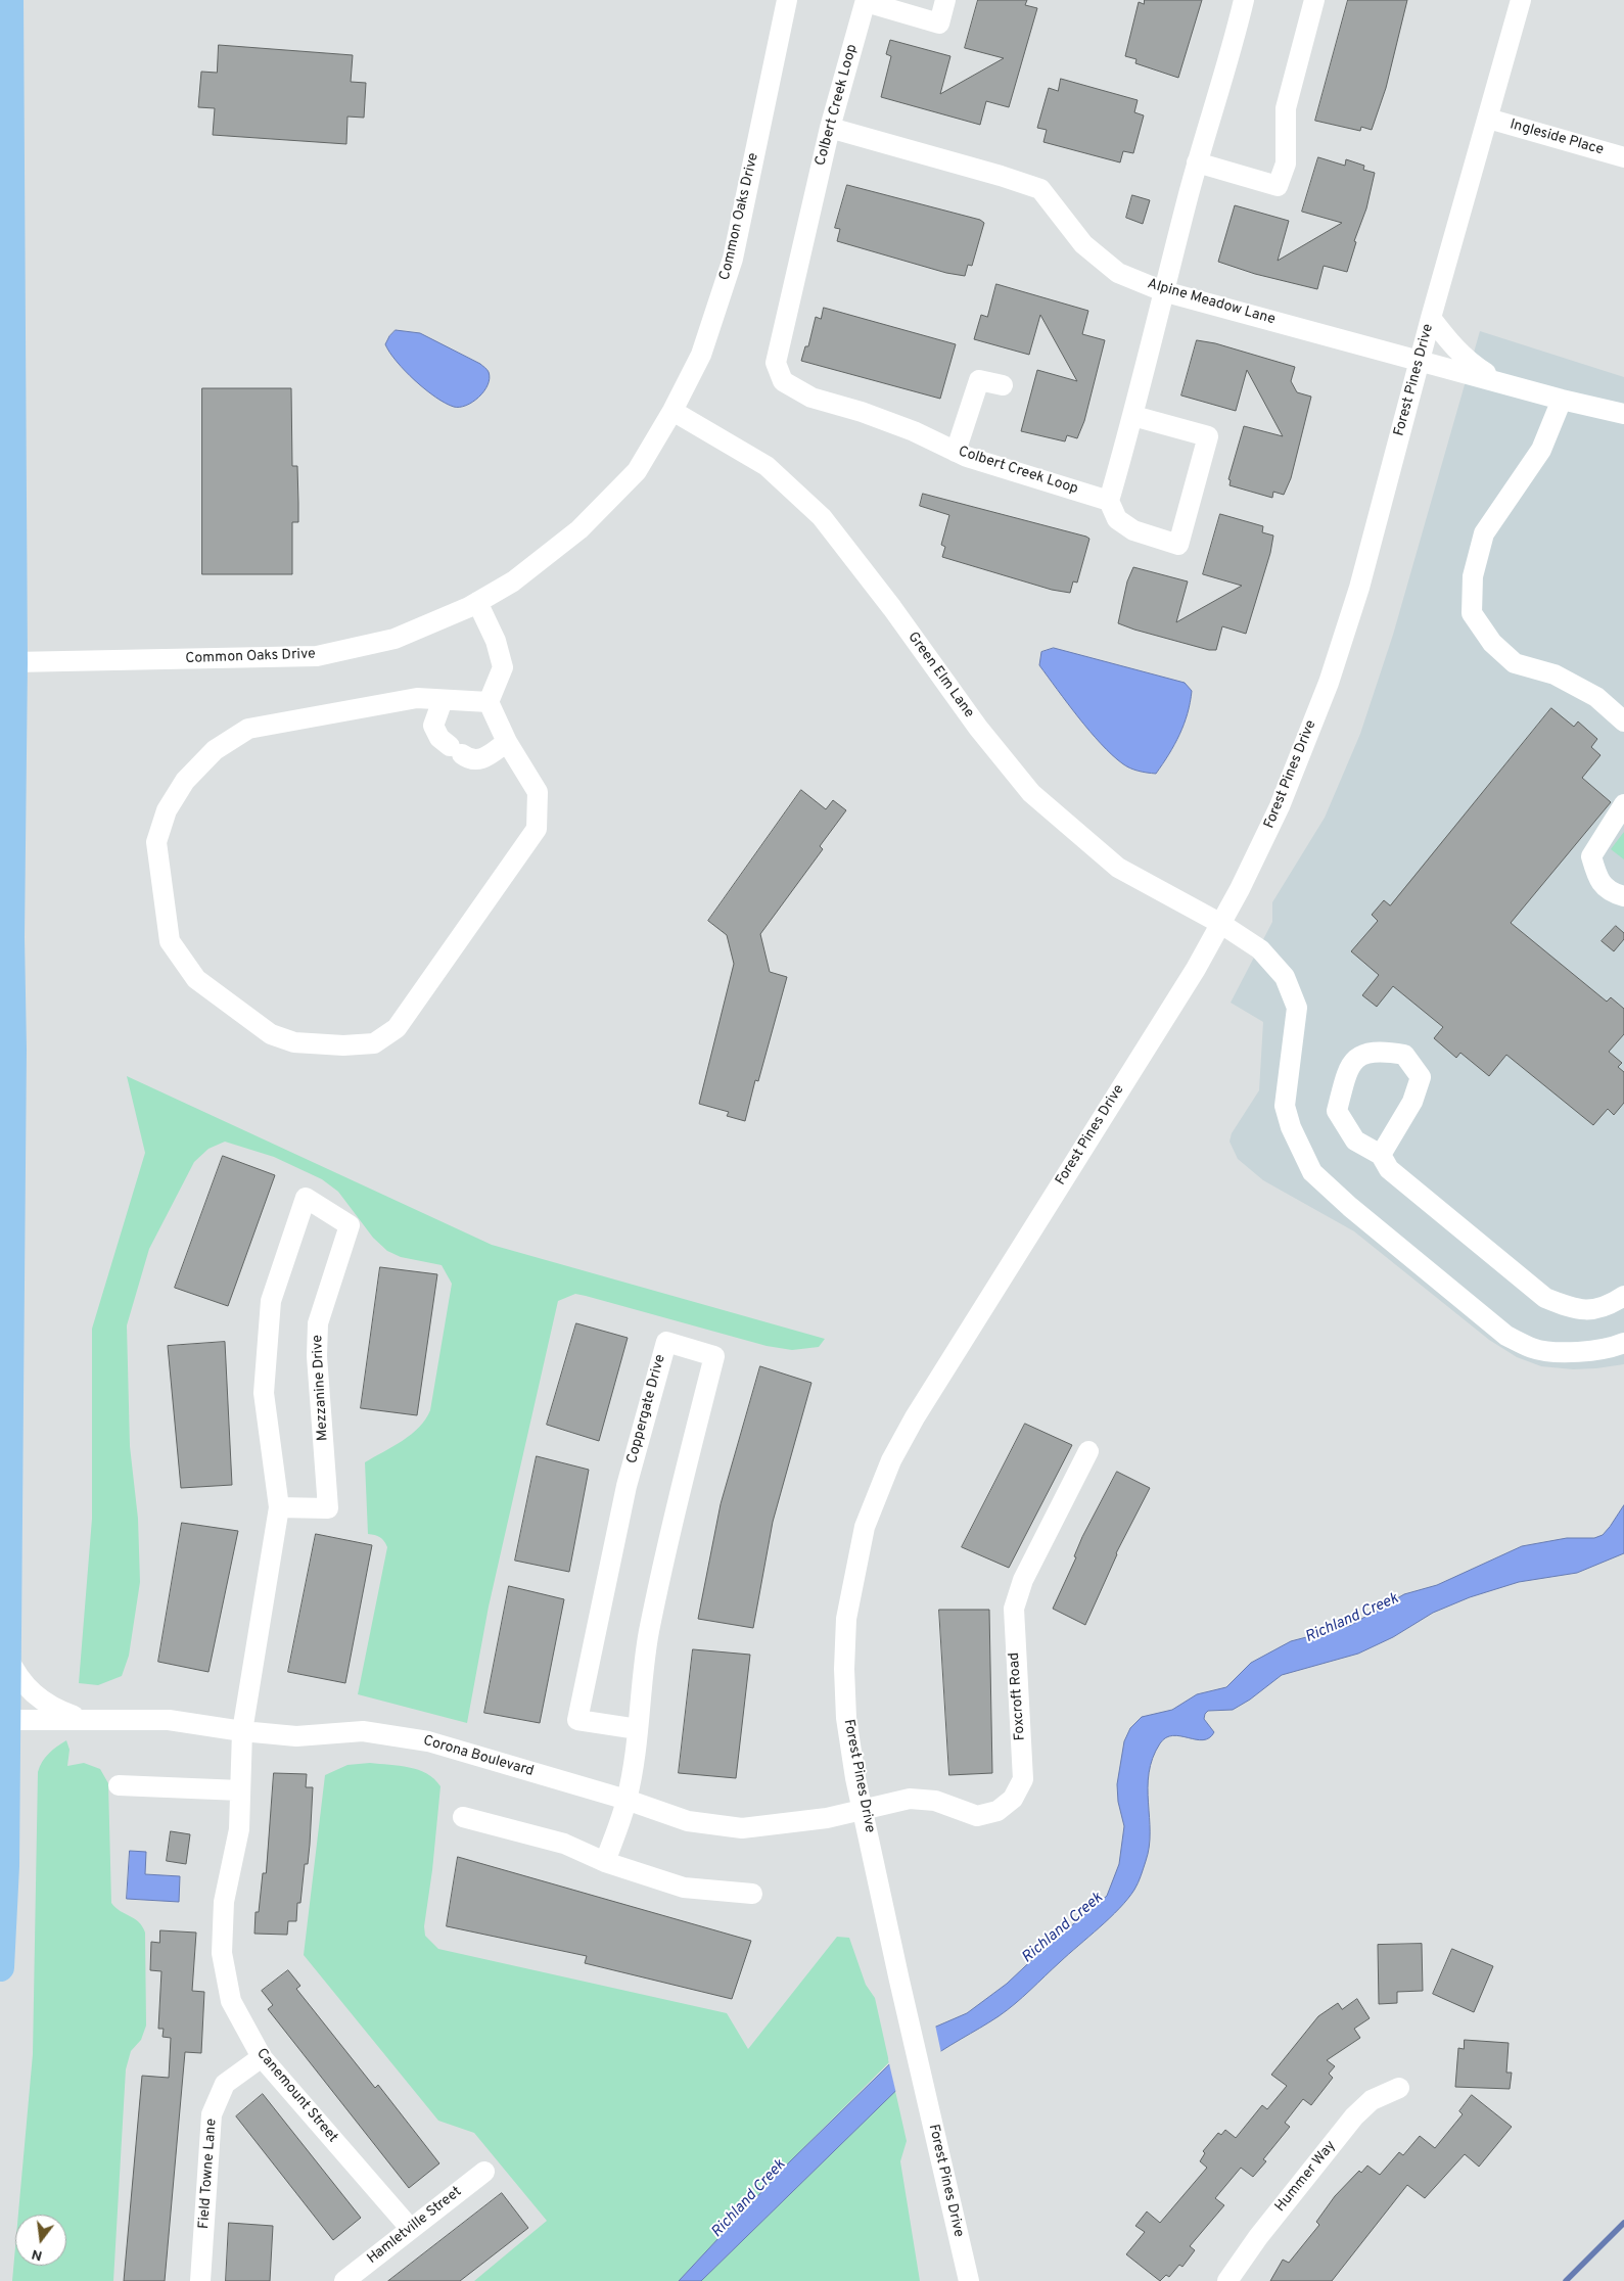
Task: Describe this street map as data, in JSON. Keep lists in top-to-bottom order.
{
  "streets": {
    "street": [
      "Colbert Creek Loop",
      "Ingleside Place",
      "Common Oaks Drive",
      "Alpine Meadow Lane",
      "Forest Pines Drive",
      "Green Elm Lane",
      "Mezzanine Drive",
      "Coppergate Drive",
      "Foxcroft Road",
      "Corona Boulevard",
      "Canemount Street",
      "Field Towne Lane",
      "Hummer Way",
      "Hamletville Street"
    ]
  },
  "crossings": [
    ["Colbert Creek Loop", "Alpine Meadow Lane"],
    ["Ingleside Place", "Forest Pines Drive"],
    ["Common Oaks Drive", "Green Elm Lane"],
    ["Alpine Meadow Lane", "Forest Pines Drive"],
    ["Forest Pines Drive", "Green Elm Lane"],
    ["Forest Pines Drive", "Foxcroft Road"],
    ["Forest Pines Drive", "Corona Boulevard"],
    ["Mezzanine Drive", "Corona Boulevard"],
    ["Mezzanine Drive", "Canemount Street"],
    ["Coppergate Drive", "Corona Boulevard"],
    ["Foxcroft Road", "Corona Boulevard"],
    ["Corona Boulevard", "Canemount Street"],
    ["Canemount Street", "Field Towne Lane"],
    ["Canemount Street", "Hamletville Street"]
  ],
  "water": ["Richland Creek"],
  "north": "bottom"
}
